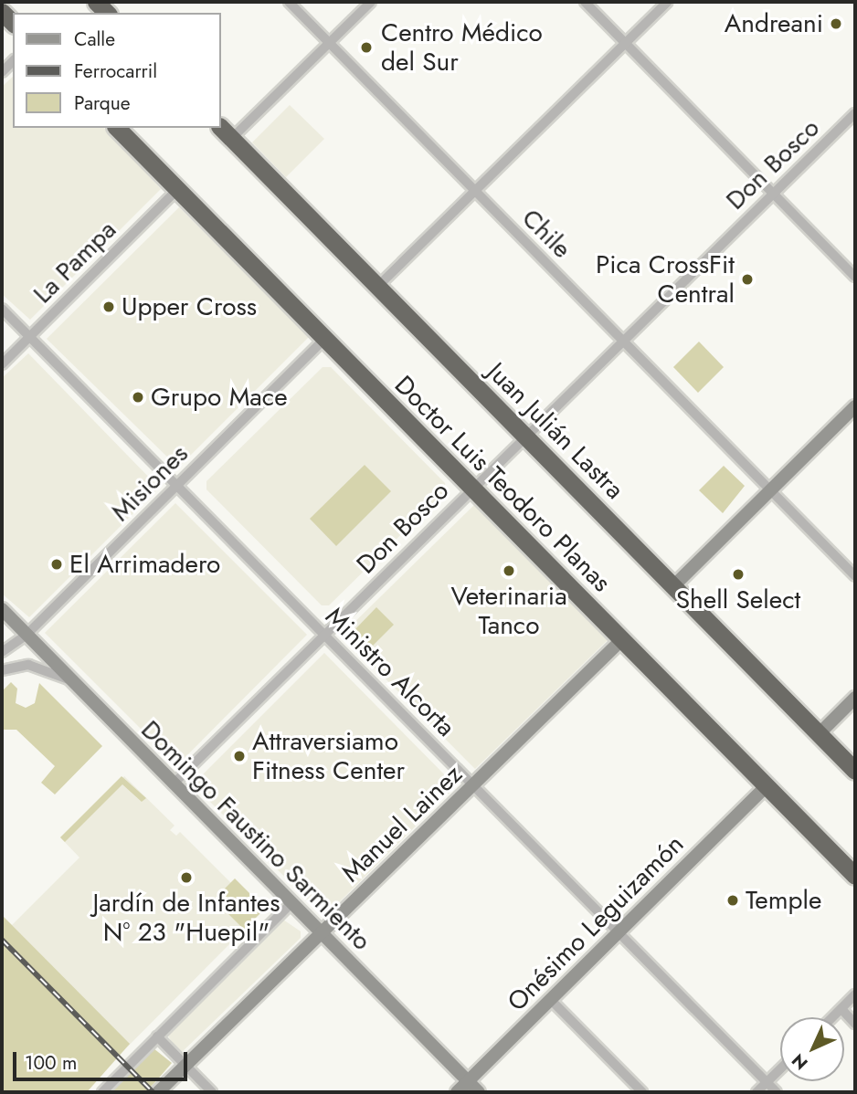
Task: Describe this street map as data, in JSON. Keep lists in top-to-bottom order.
{
  "streets": {
    "highway": ["Juan Julián Lastra", "Doctor Luis Teodoro Planas"],
    "street": [
      "Don Bosco",
      "Chile",
      "La Pampa",
      "Misiones",
      "Ministro Alcorta",
      "Manuel Lainez",
      "Domingo Faustino Sarmiento",
      "Onésimo Leguizamón"
    ]
  },
  "crossings": [
    ["Don Bosco", "Chile"],
    ["Don Bosco", "Juan Julián Lastra"],
    ["Don Bosco", "Doctor Luis Teodoro Planas"],
    ["Don Bosco", "Ministro Alcorta"],
    ["Don Bosco", "Domingo Faustino Sarmiento"],
    ["La Pampa", "Doctor Luis Teodoro Planas"],
    ["La Pampa", "Ministro Alcorta"],
    ["Misiones", "Doctor Luis Teodoro Planas"],
    ["Misiones", "Ministro Alcorta"],
    ["Misiones", "Domingo Faustino Sarmiento"],
    ["Doctor Luis Teodoro Planas", "Manuel Lainez"],
    ["Doctor Luis Teodoro Planas", "Onésimo Leguizamón"],
    ["Ministro Alcorta", "Manuel Lainez"],
    ["Ministro Alcorta", "Onésimo Leguizamón"],
    ["Manuel Lainez", "Domingo Faustino Sarmiento"],
    ["Domingo Faustino Sarmiento", "Onésimo Leguizamón"]
  ],
  "places": [
    "Andreani",
    "Centro Médico del Sur",
    "Pica CrossFit Central",
    "Upper Cross",
    "Grupo Mace",
    "El Arrimadero",
    "Veterinaria Tanco",
    "Shell Select",
    "Attraversiamo Fitness Center",
    "Jardín de Infantes N° 23 \"Huepil\"",
    "Temple"
  ],
  "legend": ["Calle", "Ferrocarril", "Parque"],
  "scale_bar": "100 m",
  "north": "bottom left"
}
